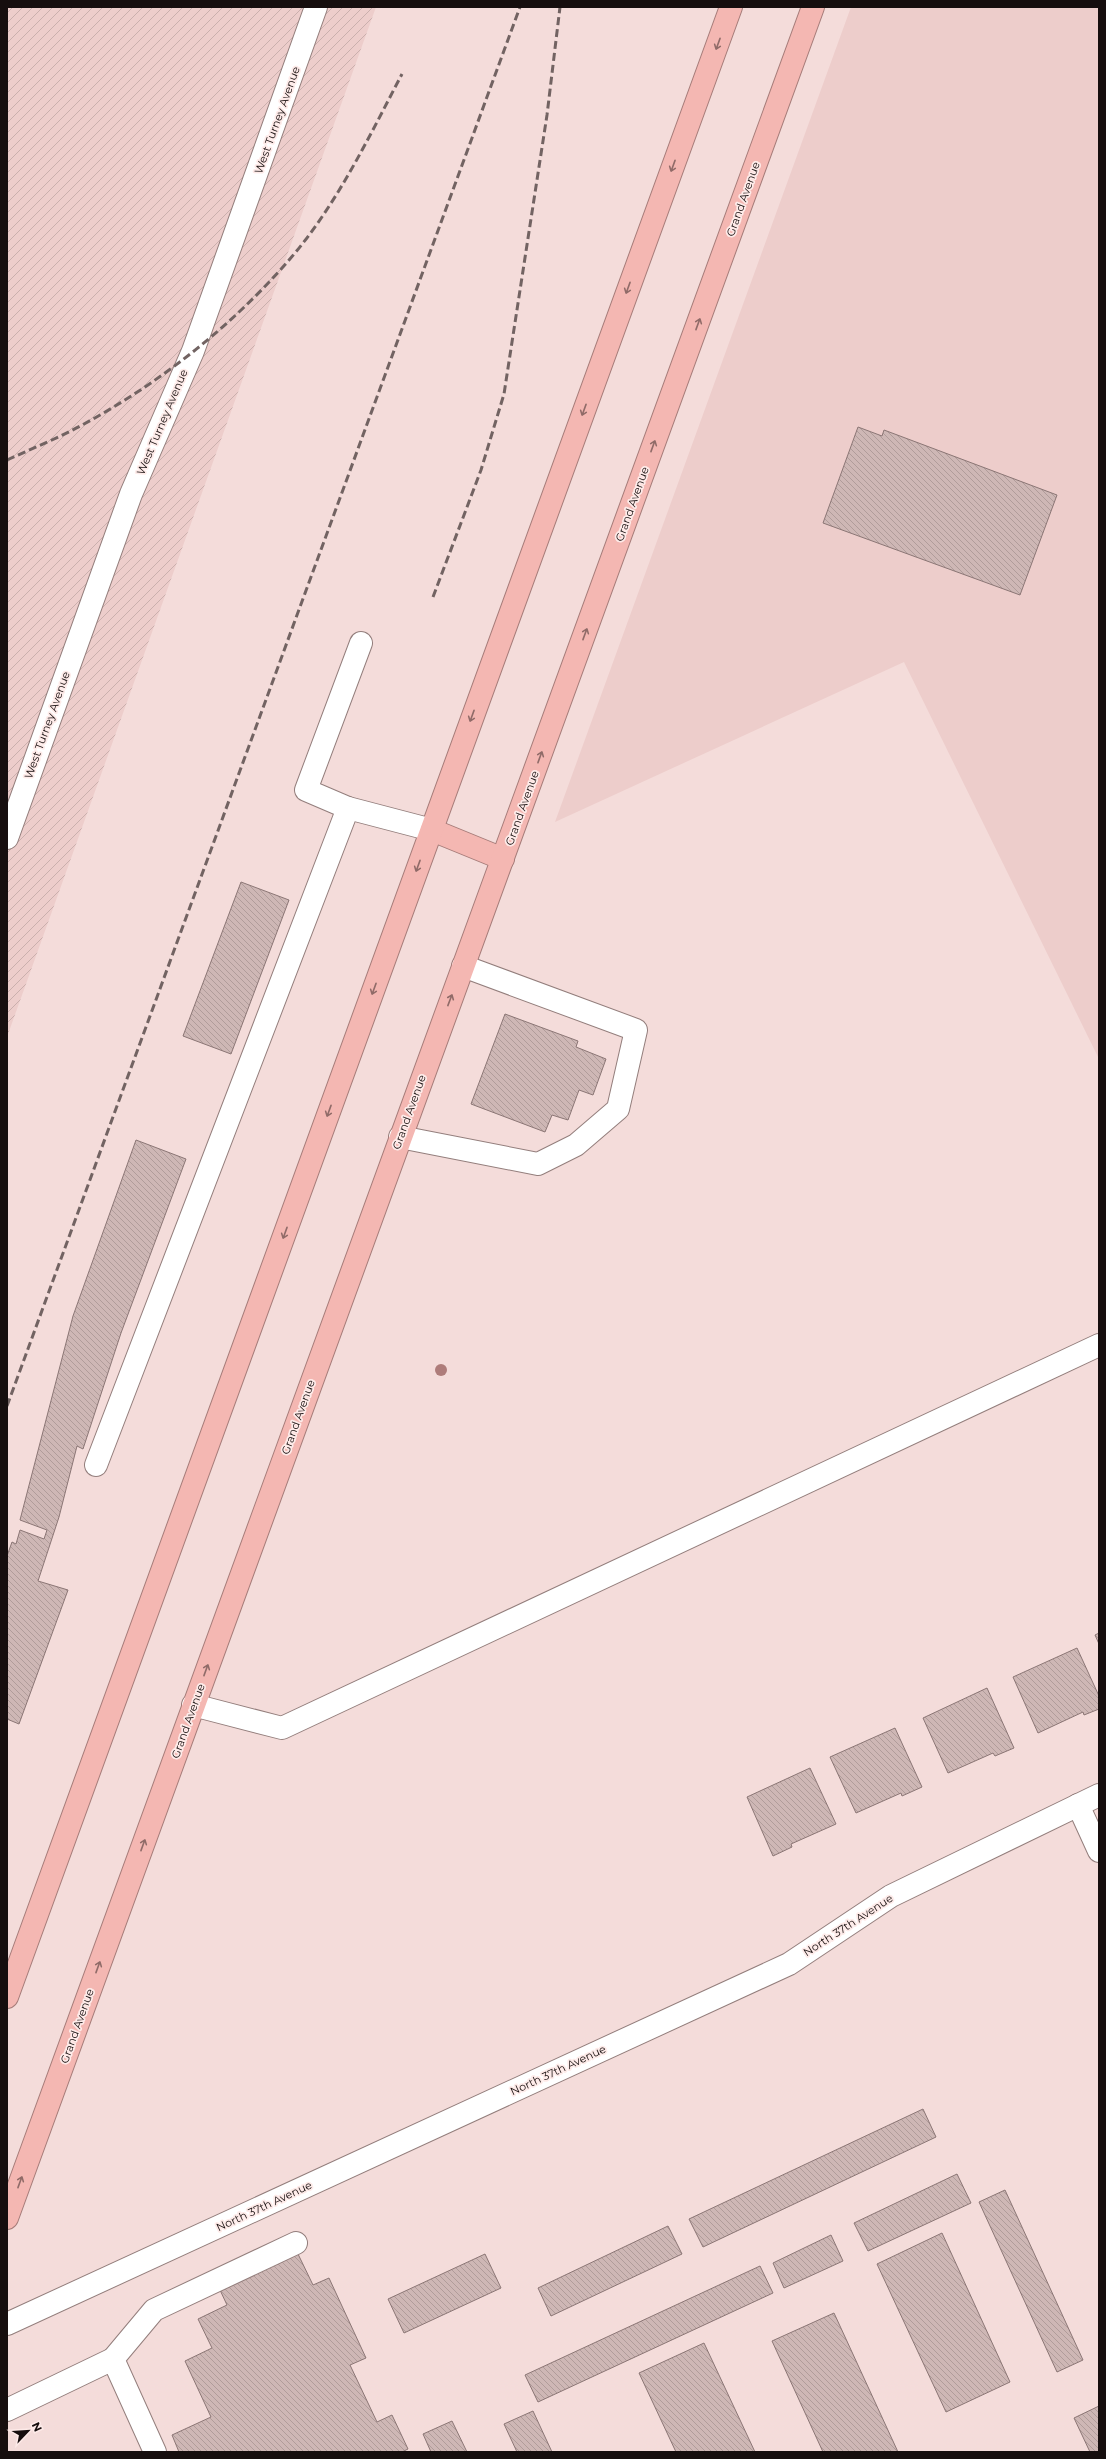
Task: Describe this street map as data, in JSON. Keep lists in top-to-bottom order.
{
  "streets": {
    "highway": ["Grand Avenue"],
    "street": ["West Turney Avenue", "North 37th Avenue"]
  },
  "north": "top right"
}
